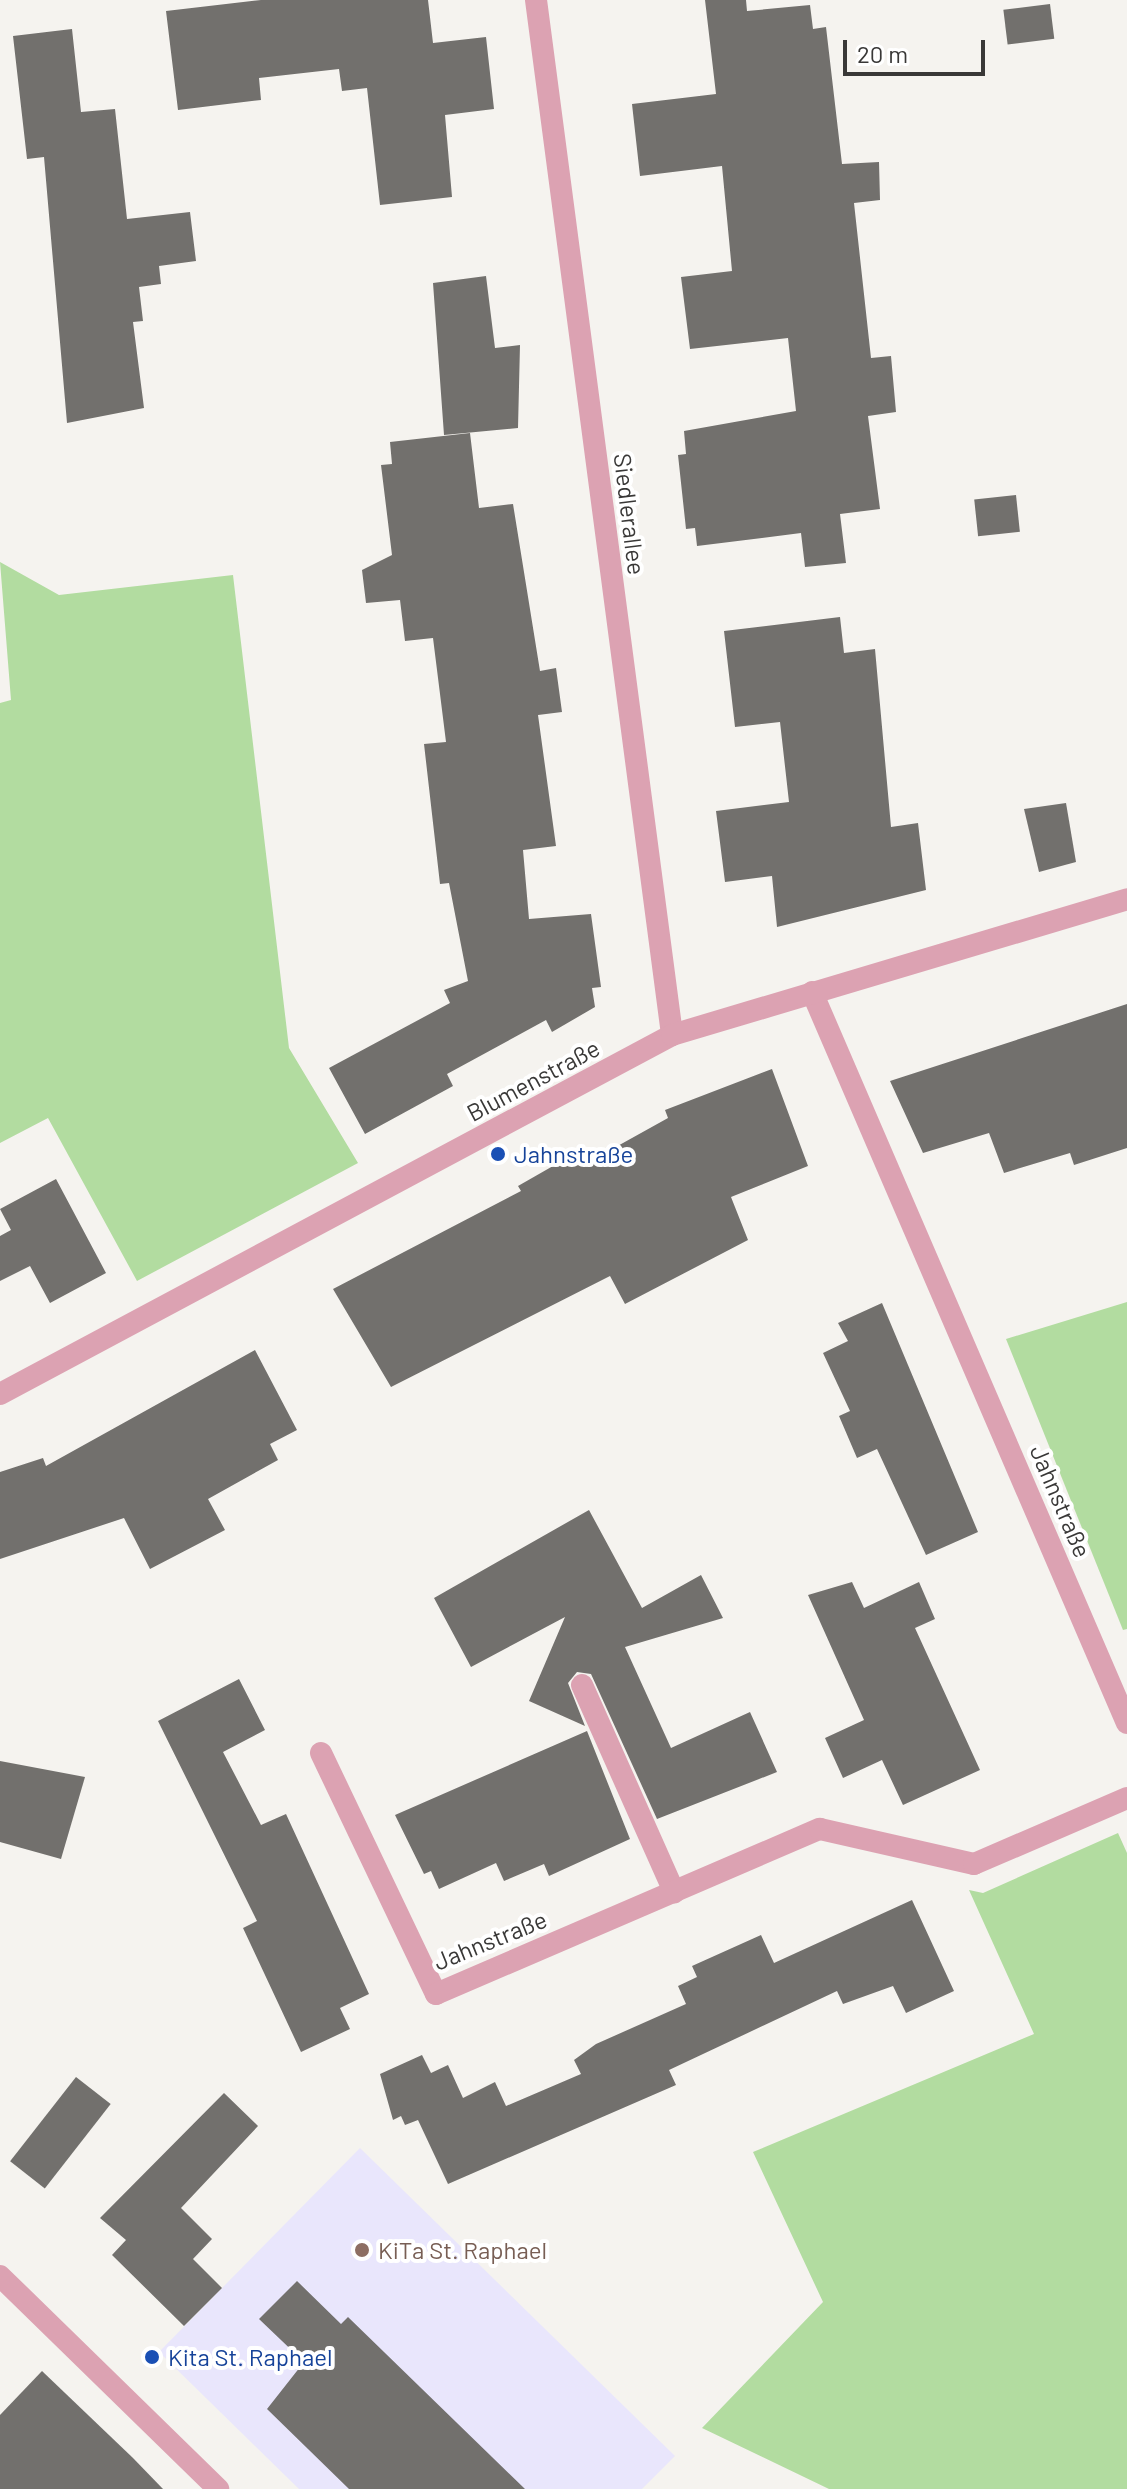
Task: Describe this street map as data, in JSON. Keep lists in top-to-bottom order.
{
  "streets": {
    "street": ["Siedlerallee", "Blumenstraße", "Jahnstraße"]
  },
  "crossings": [
    ["Siedlerallee", "Blumenstraße"],
    ["Blumenstraße", "Jahnstraße"]
  ],
  "places": ["Jahnstraße", "KiTa St. Raphael", "Kita St. Raphael"],
  "scale_bar": "20 m"
}
